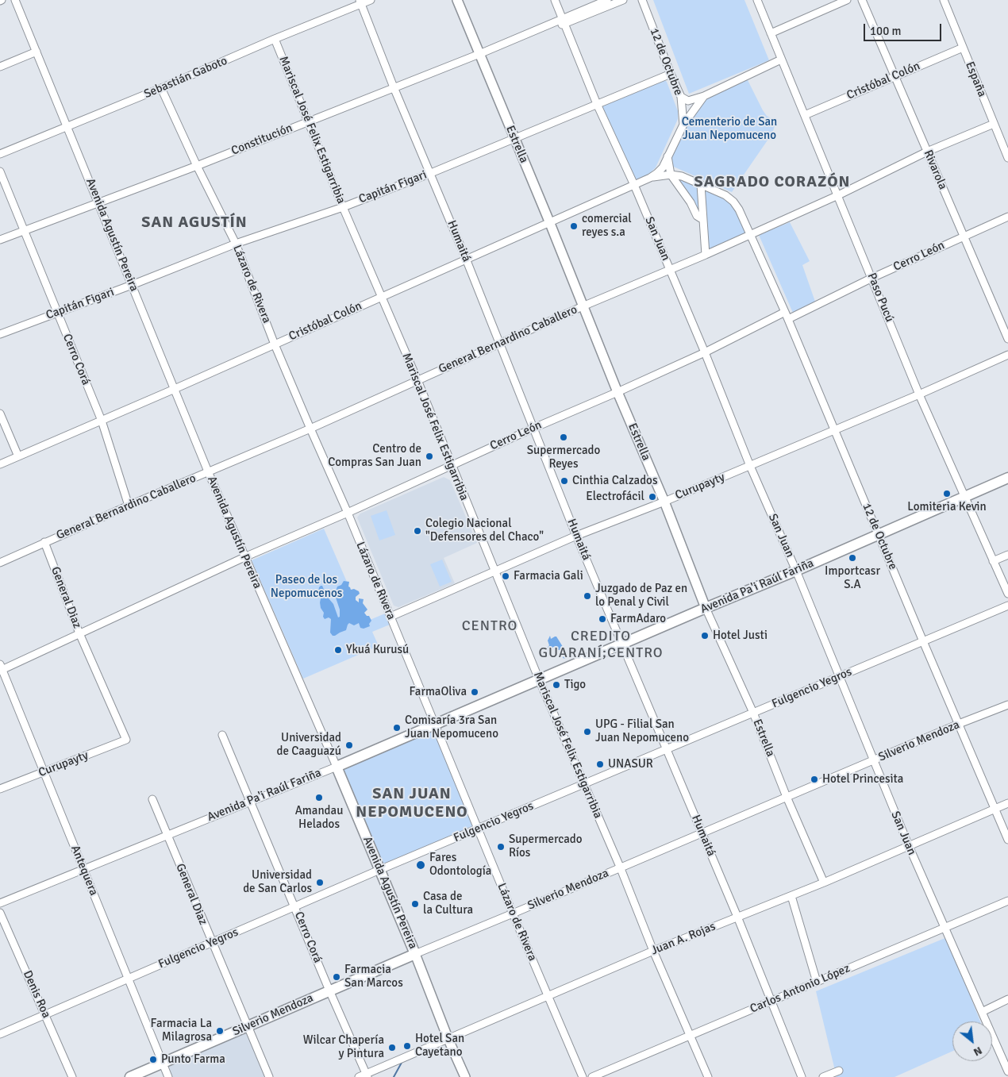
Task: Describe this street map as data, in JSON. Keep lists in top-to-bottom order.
{
  "streets": {
    "highway": ["Avenida Agustín Pereira", "Avenida Pa'i Raúl Fariña", "Silverio Mendoza"],
    "main road": ["Estrella"],
    "street": [
      "12 de Octubre",
      "Sebastián Gaboto",
      "España",
      "Cristóbal Colón",
      "Mariscal José Felix Estigarribia",
      "Constitución",
      "Rivarola",
      "Capitán Figari",
      "San Juan",
      "Humaitá",
      "Cerro León",
      "Lázaro de Rivera",
      "Paso Pucú",
      "General Bernardino Caballero",
      "Cerro Corá",
      "Curupayty",
      "General Diaz",
      "Fulgencio Yegros",
      "Antequera",
      "Juan A. Rojas",
      "Carlos Antonio López",
      "Denis Roa"
    ]
  },
  "crossings": [
    ["12 de Octubre", "Capitán Figari"],
    ["12 de Octubre", "Cerro León"],
    ["12 de Octubre", "General Bernardino Caballero"],
    ["12 de Octubre", "Curupayty"],
    ["12 de Octubre", "Avenida Pa'i Raúl Fariña"],
    ["12 de Octubre", "Fulgencio Yegros"],
    ["12 de Octubre", "Silverio Mendoza"],
    ["12 de Octubre", "Juan A. Rojas"],
    ["Sebastián Gaboto", "Mariscal José Felix Estigarribia"],
    ["Sebastián Gaboto", "Avenida Agustín Pereira"],
    ["Sebastián Gaboto", "Humaitá"],
    ["Sebastián Gaboto", "Lázaro de Rivera"],
    ["España", "Cristóbal Colón"],
    ["España", "General Bernardino Caballero"],
    ["Cristóbal Colón", "Mariscal José Felix Estigarribia"],
    ["Cristóbal Colón", "Estrella"],
    ["Cristóbal Colón", "Rivarola"],
    ["Cristóbal Colón", "Avenida Agustín Pereira"],
    ["Cristóbal Colón", "San Juan"],
    ["Cristóbal Colón", "Humaitá"],
    ["Cristóbal Colón", "Lázaro de Rivera"],
    ["Cristóbal Colón", "Paso Pucú"],
    ["Cristóbal Colón", "Cerro Corá"],
    ["Mariscal José Felix Estigarribia", "Constitución"],
    ["Mariscal José Felix Estigarribia", "Capitán Figari"],
    ["Mariscal José Felix Estigarribia", "Cerro León"],
    ["Mariscal José Felix Estigarribia", "General Bernardino Caballero"],
    ["Mariscal José Felix Estigarribia", "Curupayty"],
    ["Mariscal José Felix Estigarribia", "Avenida Pa'i Raúl Fariña"],
    ["Mariscal José Felix Estigarribia", "Fulgencio Yegros"],
    ["Mariscal José Felix Estigarribia", "Silverio Mendoza"],
    ["Mariscal José Felix Estigarribia", "Juan A. Rojas"],
    ["Mariscal José Felix Estigarribia", "Carlos Antonio López"],
    ["Constitución", "Estrella"],
    ["Constitución", "Avenida Agustín Pereira"],
    ["Constitución", "San Juan"],
    ["Constitución", "Humaitá"],
    ["Constitución", "Lázaro de Rivera"],
    ["Constitución", "Cerro Corá"],
    ["Estrella", "Capitán Figari"],
    ["Estrella", "Cerro León"],
    ["Estrella", "General Bernardino Caballero"],
    ["Estrella", "Curupayty"],
    ["Estrella", "Avenida Pa'i Raúl Fariña"],
    ["Estrella", "Fulgencio Yegros"],
    ["Estrella", "Silverio Mendoza"],
    ["Estrella", "Juan A. Rojas"],
    ["Rivarola", "Cerro León"],
    ["Rivarola", "General Bernardino Caballero"],
    ["Capitán Figari", "Avenida Agustín Pereira"],
    ["Capitán Figari", "San Juan"],
    ["Capitán Figari", "Humaitá"],
    ["Capitán Figari", "Lázaro de Rivera"],
    ["Capitán Figari", "Cerro Corá"],
    ["Avenida Agustín Pereira", "Cerro León"],
    ["Avenida Agustín Pereira", "General Bernardino Caballero"],
    ["Avenida Agustín Pereira", "Avenida Pa'i Raúl Fariña"],
    ["Avenida Agustín Pereira", "Fulgencio Yegros"],
    ["Avenida Agustín Pereira", "Silverio Mendoza"],
    ["Avenida Agustín Pereira", "Juan A. Rojas"],
    ["San Juan", "Cerro León"],
    ["San Juan", "General Bernardino Caballero"],
    ["San Juan", "Curupayty"],
    ["San Juan", "Avenida Pa'i Raúl Fariña"],
    ["San Juan", "Fulgencio Yegros"],
    ["San Juan", "Silverio Mendoza"],
    ["San Juan", "Juan A. Rojas"],
    ["San Juan", "Carlos Antonio López"],
    ["Humaitá", "Cerro León"],
    ["Humaitá", "General Bernardino Caballero"],
    ["Humaitá", "Curupayty"],
    ["Humaitá", "Avenida Pa'i Raúl Fariña"],
    ["Humaitá", "Fulgencio Yegros"],
    ["Humaitá", "Silverio Mendoza"],
    ["Humaitá", "Juan A. Rojas"],
    ["Humaitá", "Carlos Antonio López"],
    ["Cerro León", "Lázaro de Rivera"],
    ["Cerro León", "Paso Pucú"],
    ["Cerro León", "General Diaz"],
    ["Cerro León", "Antequera"],
    ["Lázaro de Rivera", "General Bernardino Caballero"],
    ["Lázaro de Rivera", "Curupayty"],
    ["Lázaro de Rivera", "Avenida Pa'i Raúl Fariña"],
    ["Lázaro de Rivera", "Fulgencio Yegros"],
    ["Lázaro de Rivera", "Silverio Mendoza"],
    ["Lázaro de Rivera", "Juan A. Rojas"],
    ["Paso Pucú", "General Bernardino Caballero"],
    ["Paso Pucú", "Curupayty"],
    ["Paso Pucú", "Avenida Pa'i Raúl Fariña"],
    ["General Bernardino Caballero", "Cerro Corá"],
    ["General Bernardino Caballero", "General Diaz"],
    ["Cerro Corá", "Avenida Pa'i Raúl Fariña"],
    ["Cerro Corá", "Fulgencio Yegros"],
    ["Cerro Corá", "Silverio Mendoza"],
    ["Cerro Corá", "Juan A. Rojas"],
    ["Curupayty", "General Diaz"],
    ["Curupayty", "Antequera"],
    ["Avenida Pa'i Raúl Fariña", "General Diaz"],
    ["Avenida Pa'i Raúl Fariña", "Antequera"],
    ["General Diaz", "Fulgencio Yegros"],
    ["General Diaz", "Silverio Mendoza"],
    ["Fulgencio Yegros", "Antequera"],
    ["Fulgencio Yegros", "Denis Roa"],
    ["Silverio Mendoza", "Antequera"]
  ],
  "districts": [
    "SAGRADO CORAZÓN",
    "SAN AGUSTÍN",
    "CENTRO",
    "CREDITO GUARANÍ;CENTRO",
    "SAN JUAN NEPOMUCENO"
  ],
  "parks": ["Cementerio de San Juan Nepomuceno", "Paseo de los Nepomucenos"],
  "places": [
    "comercial reyes s.a",
    "Supermercado Reyes",
    "Centro de Compras San Juan",
    "Cinthia Calzados",
    "Lomiteria Kevin",
    "Electrofácil",
    "Colegio Nacional \"Defensores del Chaco\"",
    "Importcasr S.A",
    "Farmacia Gali",
    "Juzgado de Paz en lo Penal y Civil",
    "FarmAdaro",
    "Hotel Justi",
    "Ykuá Kurusú",
    "Tigo",
    "FarmaOliva",
    "Comisaría 3ra San Juan Nepomuceno",
    "UPG - Filial San Juan Nepomuceno",
    "Universidad de Caaguazú",
    "UNASUR",
    "Hotel Princesita",
    "Amandau Helados",
    "Supermercado Ríos",
    "Fares Odontología",
    "Universidad de San Carlos",
    "Casa de la Cultura",
    "Farmacia San Marcos",
    "Farmacia La Milagrosa",
    "Hotel San Cayetano",
    "Wilcar Chapería y Pintura",
    "Punto Farma"
  ],
  "scale_bar": "100 m",
  "north": "bottom right"
}
